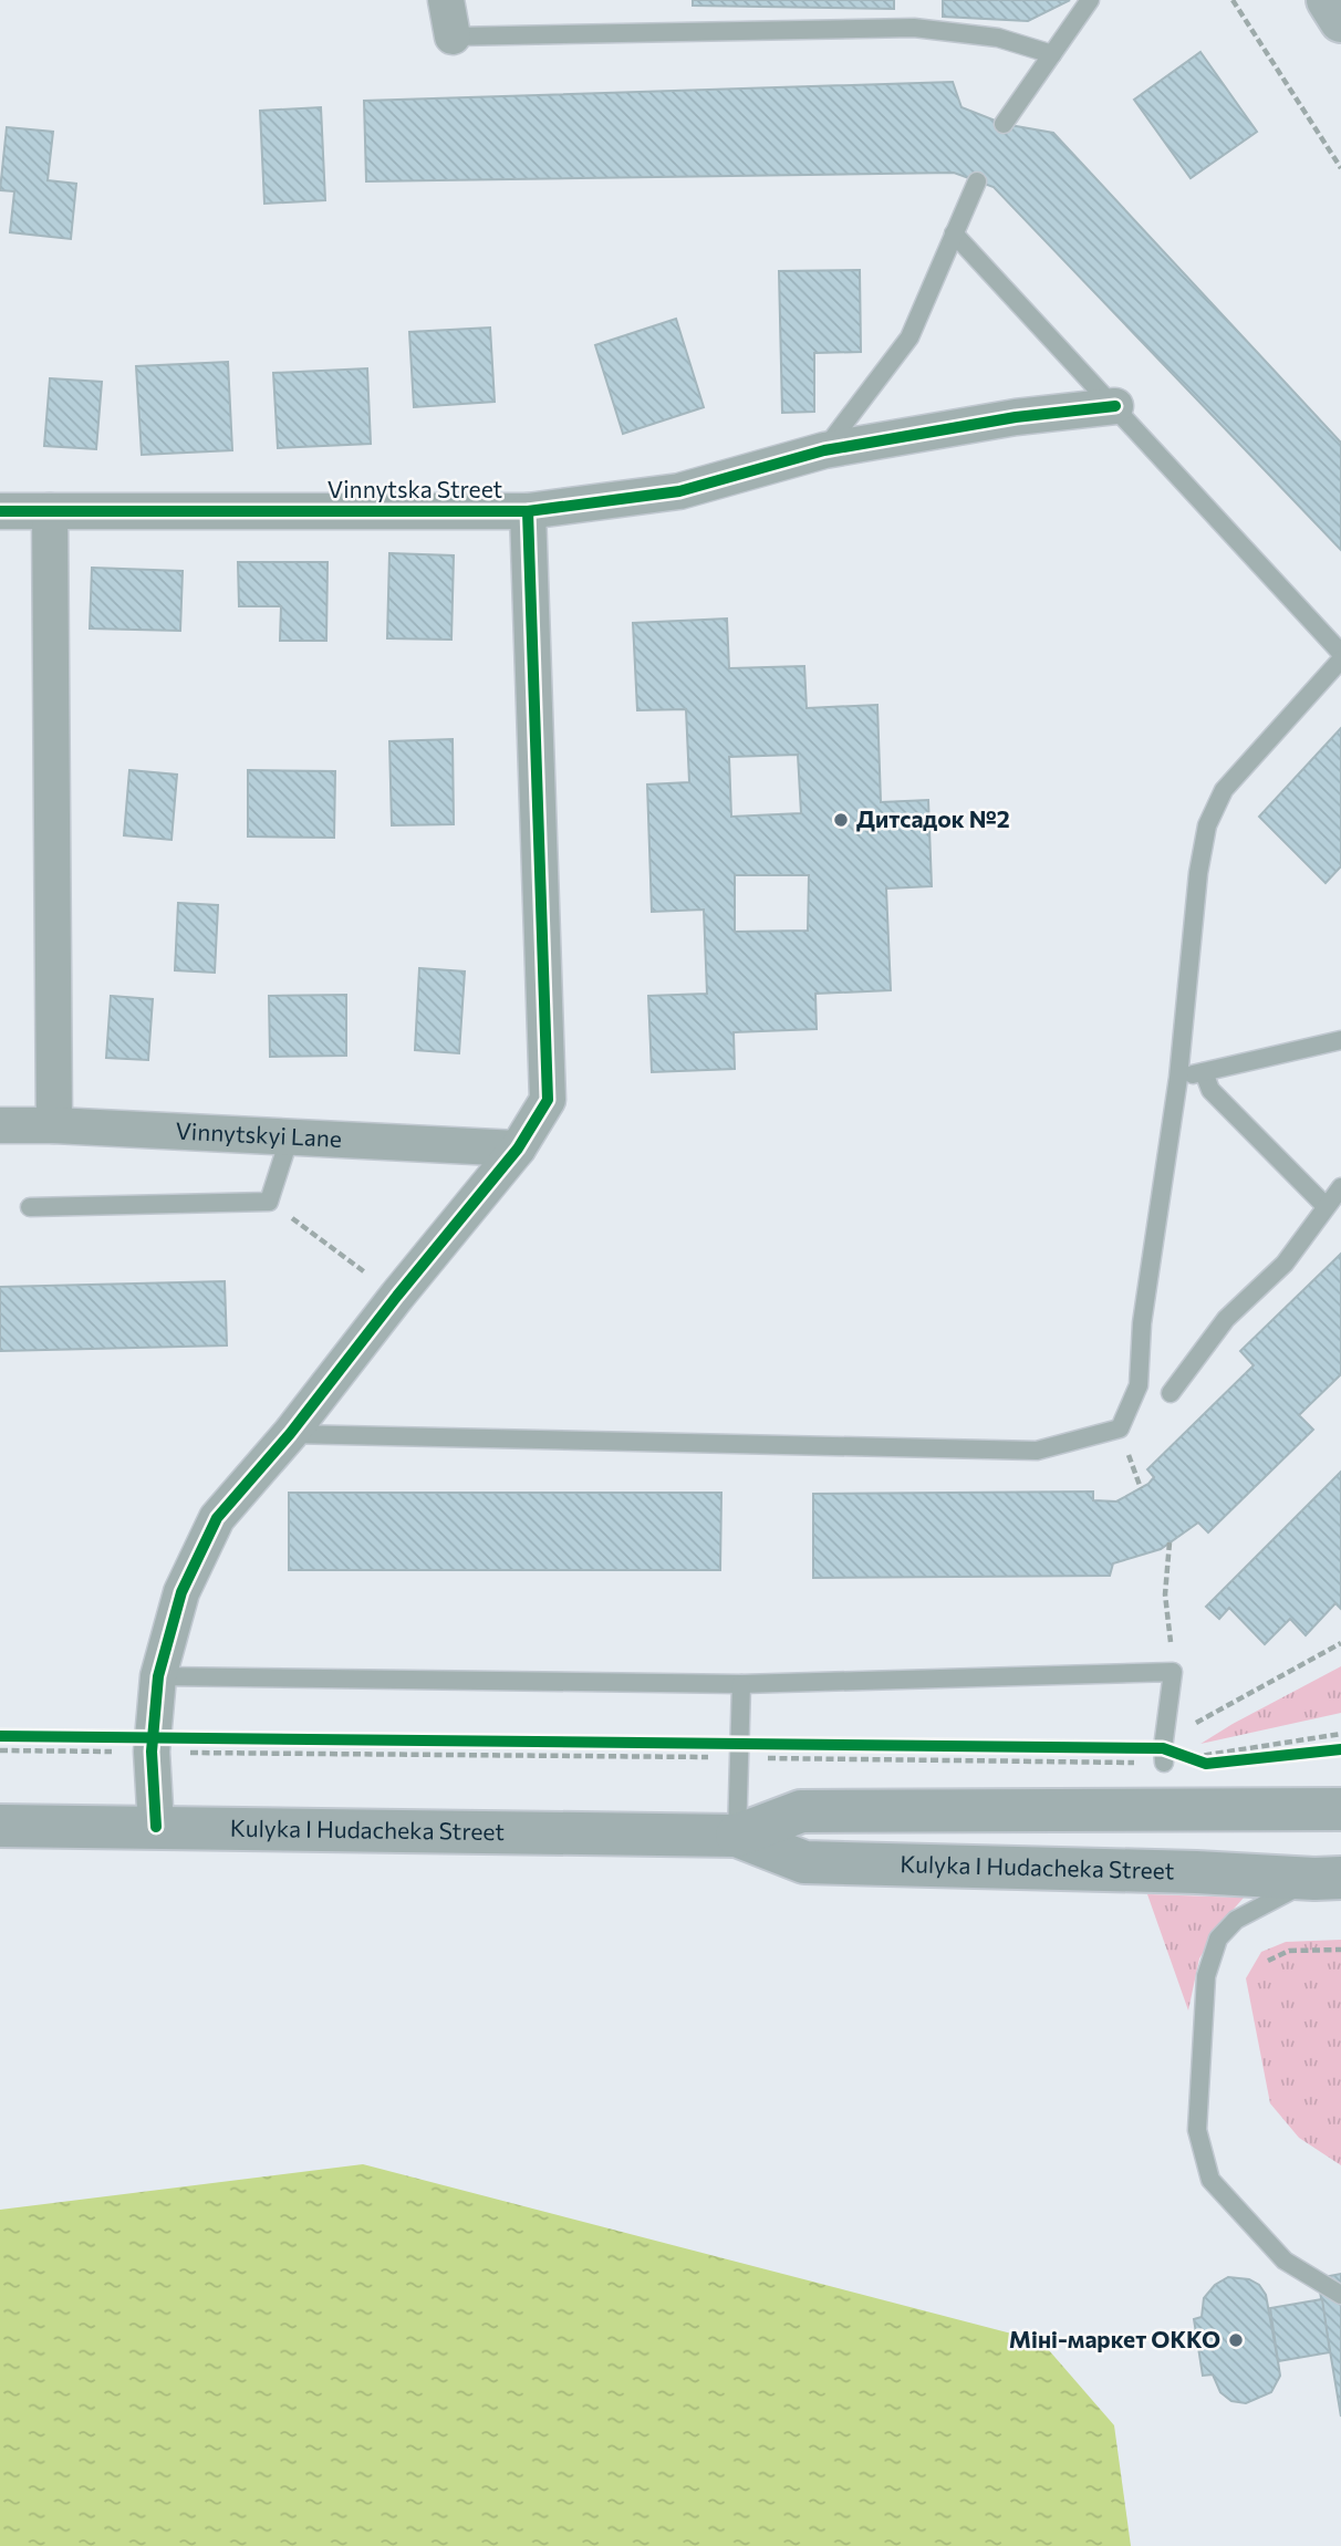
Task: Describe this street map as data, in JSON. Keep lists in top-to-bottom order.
{
  "streets": {
    "main road": ["Kulyka I Hudacheka Street"],
    "street": ["Vinnytska Street", "Vinnytskyi Lane"]
  },
  "places": ["Дитсадок №2", "Міні-маркет ОККО"]
}
